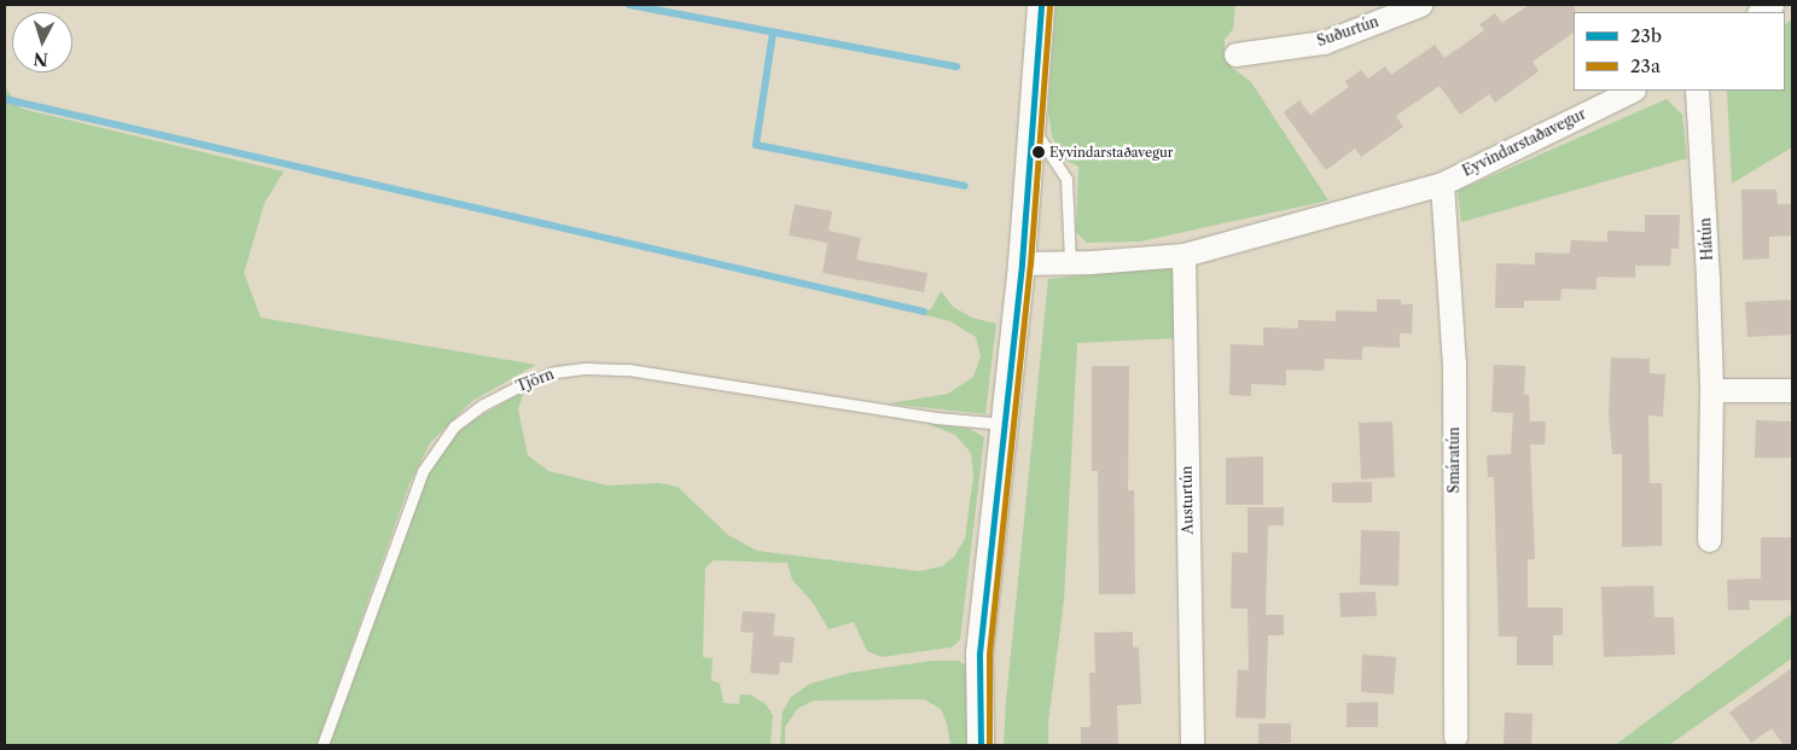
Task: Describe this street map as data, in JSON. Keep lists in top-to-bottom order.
{
  "streets": {
    "street": [
      "Suðurtún",
      "Eyvindarstaðavegur",
      "Hátún",
      "Smáratún",
      "Austurtún"
    ],
    "lane": ["Tjörn"]
  },
  "crossings": [
    ["Eyvindarstaðavegur", "Smáratún"],
    ["Eyvindarstaðavegur", "Austurtún"]
  ],
  "places": ["Eyvindarstaðavegur"],
  "lines": ["transit line 23b", "transit line 23a"],
  "legend": ["23b", "23a"],
  "north": "bottom"
}
